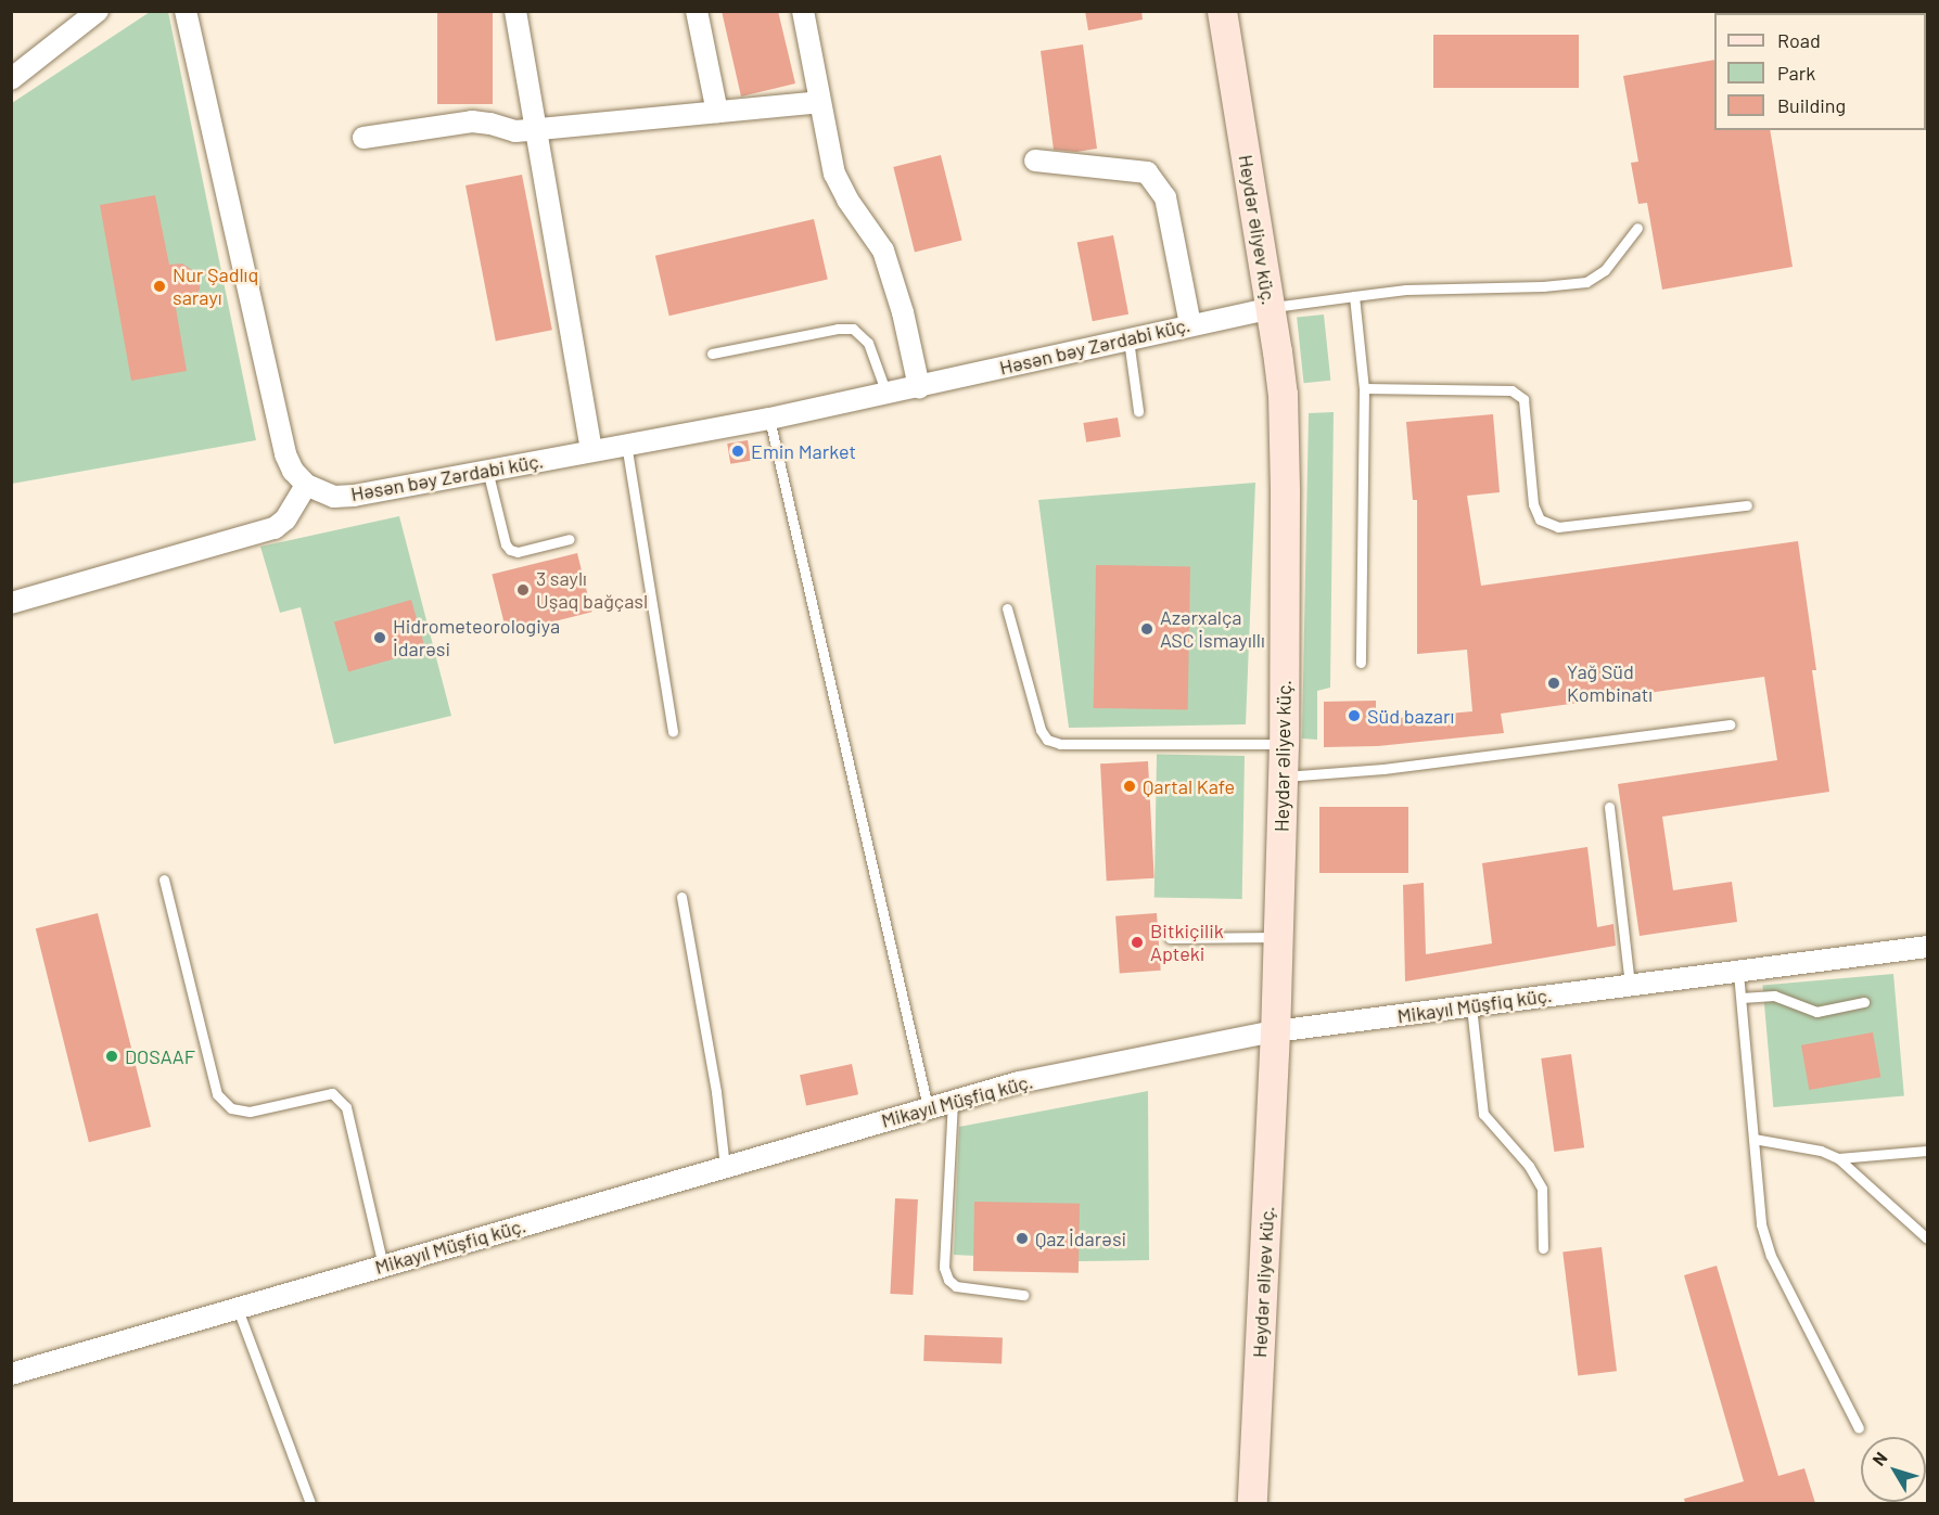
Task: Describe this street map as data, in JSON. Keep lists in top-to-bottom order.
{
  "streets": {
    "main road": ["Heydər Əliyev küç."],
    "street": ["Həsən bəy Zərdabi küç.", "Mikayıl Müşfiq küç."]
  },
  "crossings": [
    ["Heydər Əliyev küç.", "Həsən bəy Zərdabi küç."],
    ["Heydər Əliyev küç.", "Mikayıl Müşfiq küç."]
  ],
  "places": [
    "Nur Şadlıq sarayı",
    "Emin Market",
    "3 saylı Uşaq bağçasl",
    "Azərxalça ASC İsmayıllı",
    "Hidrometeorologiya İdarəsi",
    "Yağ Süd Kombinatı",
    "Süd bazarı",
    "Qartal Kafe",
    "Bitkiçilik Apteki",
    "DOSAAF",
    "Qaz İdarəsi"
  ],
  "legend": ["Road", "Park", "Building"],
  "north": "top left"
}
